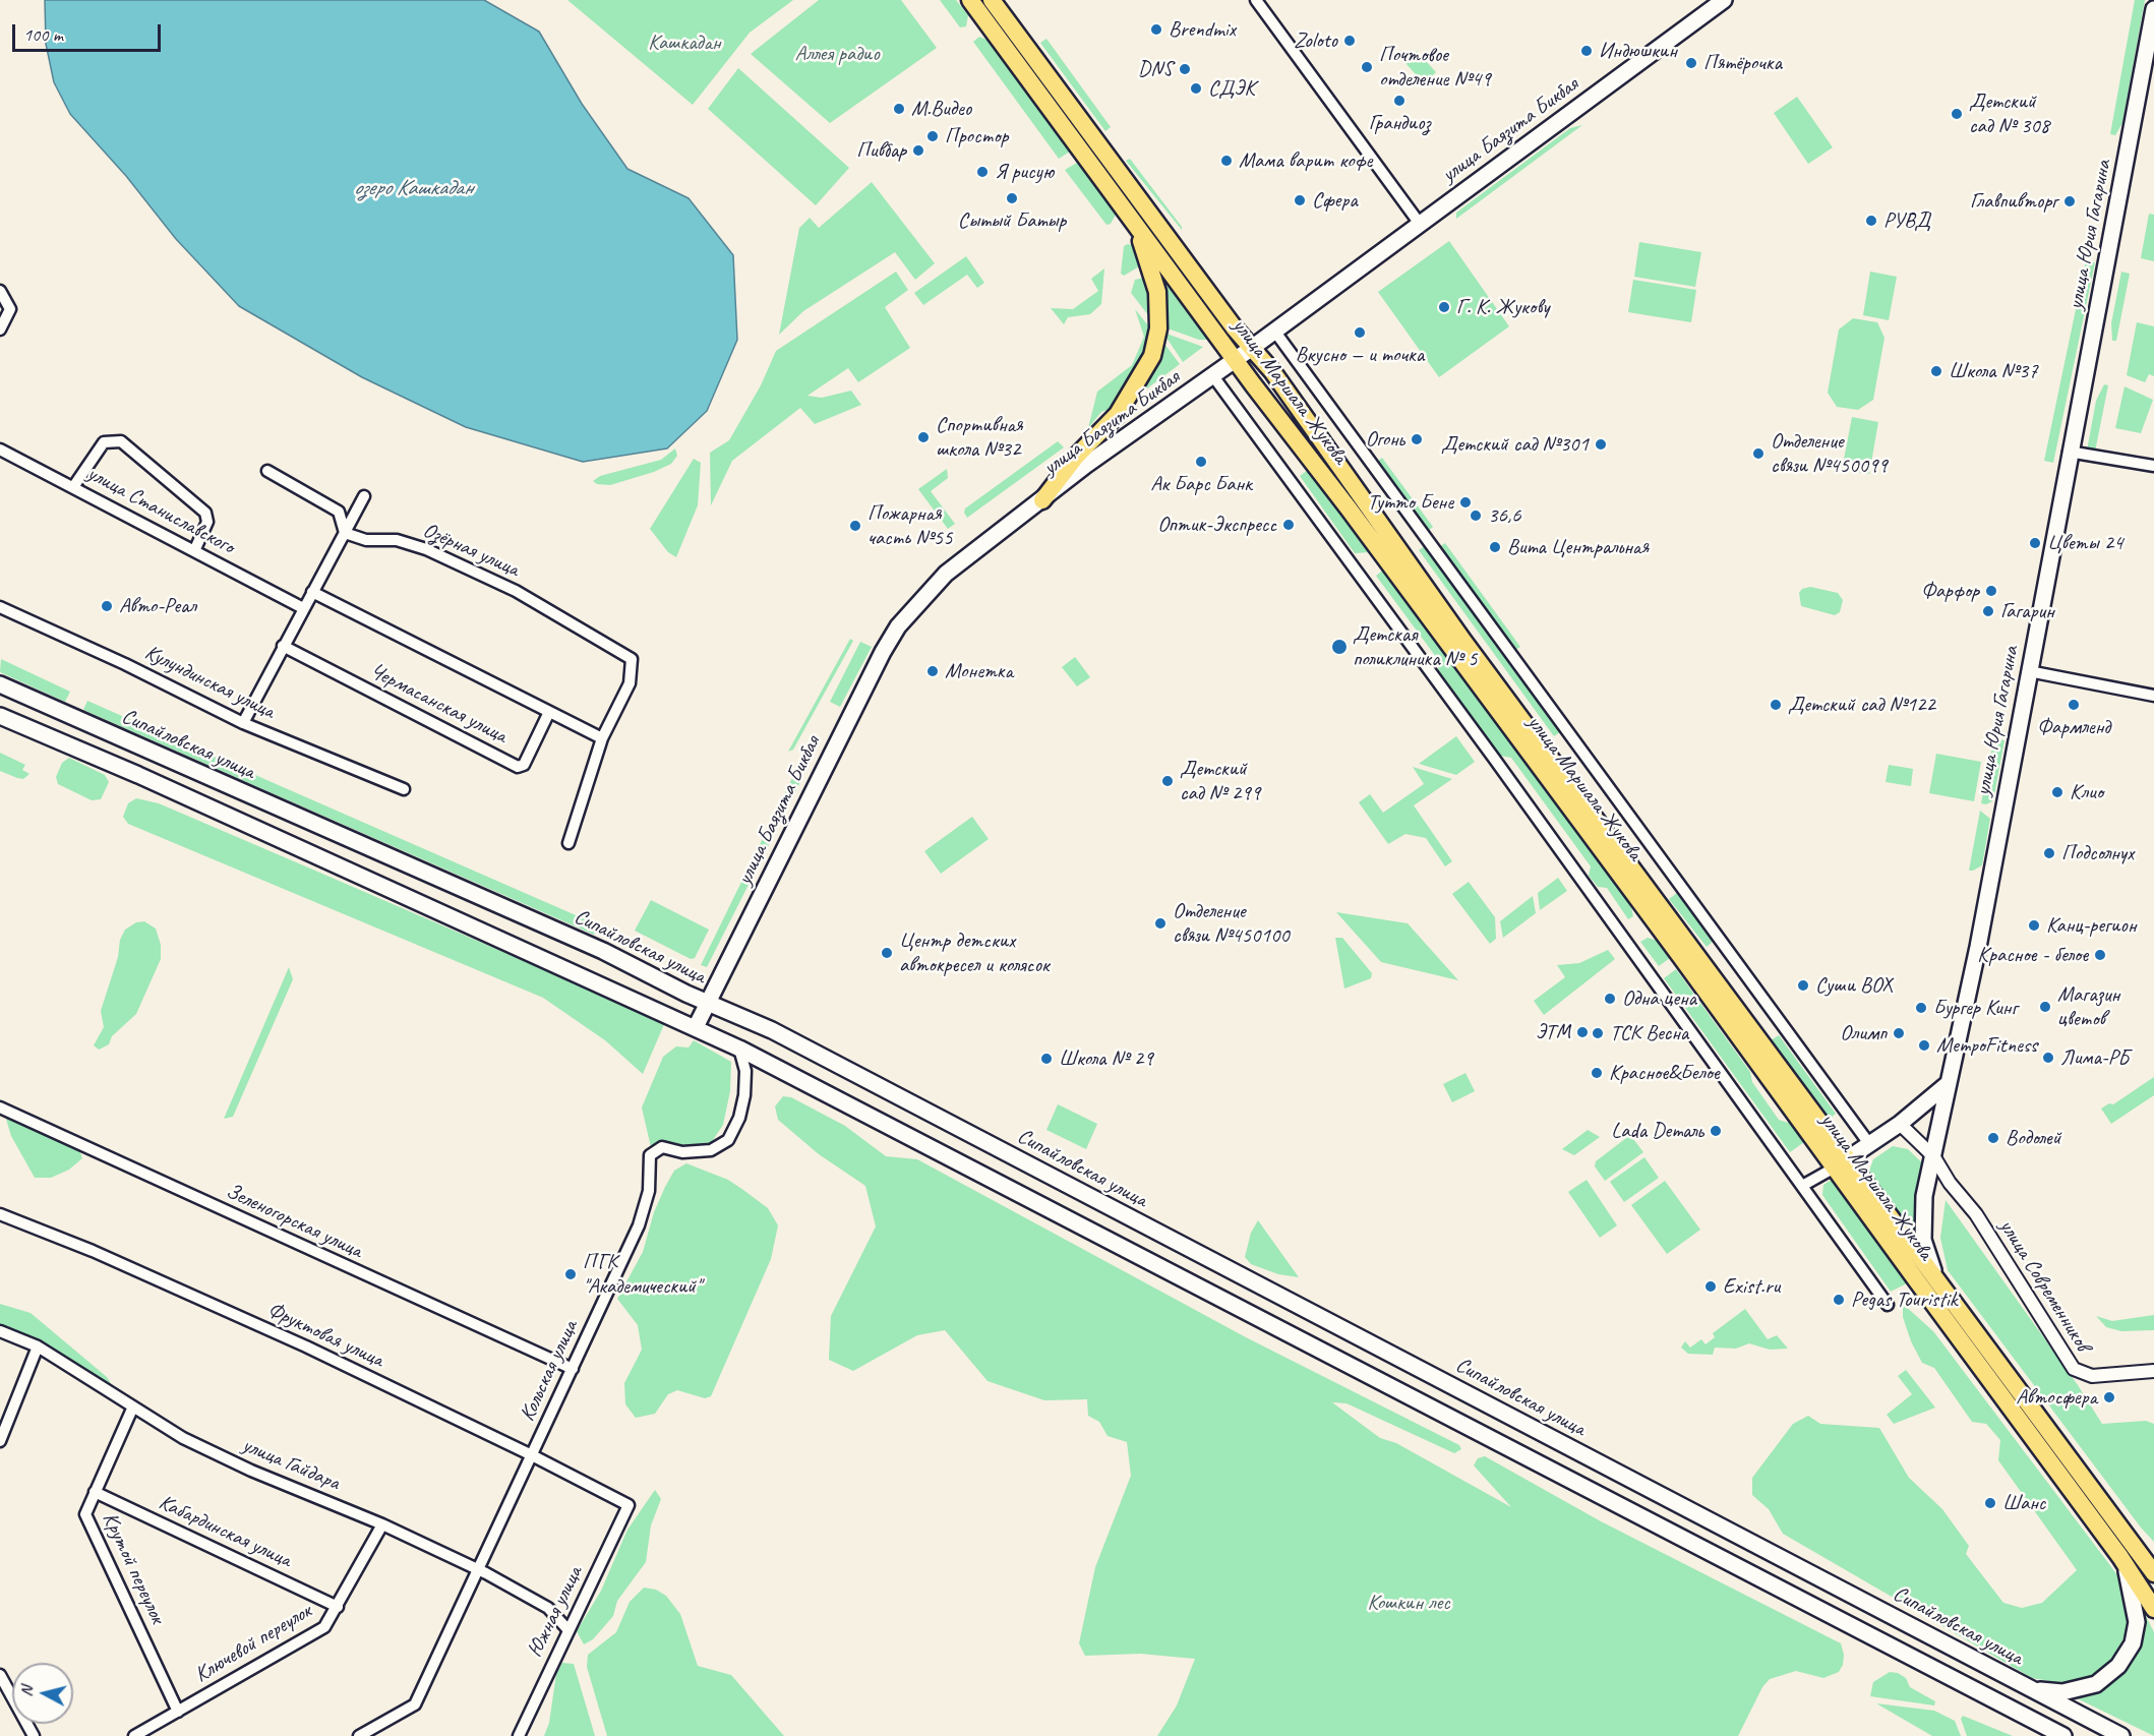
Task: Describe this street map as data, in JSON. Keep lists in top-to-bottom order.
{
  "streets": {
    "main road": [
      "улица Баязита Бикбая",
      "улица Юрия Гагарина",
      "улица Маршала Жукова",
      "Сипайловская улица"
    ],
    "street": [
      "улица Станиславского",
      "Озёрная улица",
      "Кулундинская улица",
      "Чермасанская улица",
      "Зеленогорская улица",
      "улица Современников",
      "Фруктовая улица",
      "Кольская улица",
      "улица Гайдара",
      "Кабардинская улица",
      "Крутой переулок",
      "Южная улица",
      "Ключевой переулок"
    ]
  },
  "crossings": [
    ["улица Баязита Бикбая", "улица Маршала Жукова"],
    ["улица Баязита Бикбая", "Сипайловская улица"],
    ["улица Юрия Гагарина", "улица Маршала Жукова"],
    ["улица Юрия Гагарина", "улица Современников"],
    ["Зеленогорская улица", "Кольская улица"],
    ["Фруктовая улица", "Кольская улица"],
    ["Фруктовая улица", "Южная улица"],
    ["Кольская улица", "улица Гайдара"],
    ["улица Гайдара", "Крутой переулок"],
    ["улица Гайдара", "Южная улица"],
    ["улица Гайдара", "Ключевой переулок"],
    ["Кабардинская улица", "Крутой переулок"],
    ["Кабардинская улица", "Ключевой переулок"],
    ["Крутой переулок", "Ключевой переулок"]
  ],
  "water": ["озеро Кашкадан"],
  "parks": ["Кашкадан", "Аллея радио", "Кошкин лес"],
  "places": [
    "Brendmix",
    "Zoloto",
    "Индюшкин",
    "Пятёрочка",
    "Почтовое отделение №49",
    "DNS",
    "СДЭК",
    "Грандиоз",
    "М.Видео",
    "Детский сад № 308",
    "Простор",
    "Пивбар",
    "Мама варит кофе",
    "Я рисую",
    "Сытый Батыр",
    "Сфера",
    "Главпивторг",
    "РУВД",
    "Г. К. Жукову",
    "Вкусно — и точка",
    "Школа №37",
    "Спортивная школа №32",
    "Огонь",
    "Детский сад №301",
    "Отделение связи №450099",
    "Ак Барс Банк",
    "Тутто Бене",
    "36,6",
    "Оптик-Экспресс",
    "Пожарная часть №55",
    "Цветы 24",
    "Вита Центральная",
    "Фарфор",
    "Авто-Реал",
    "Гагарин",
    "Детская поликлиника № 5",
    "Монетка",
    "Детский сад №122",
    "Фармленд",
    "Детский сад № 299",
    "Клио",
    "Подсолнух",
    "Отделение связи №450100",
    "Канц-регион",
    "Центр детских автокресел и колясок",
    "Красное - белое",
    "Суши BOX",
    "Одна цена",
    "Магазин цветов",
    "Бургер Кинг",
    "ЭТМ",
    "ТСК Весна",
    "Олимп",
    "МетроFitness",
    "Лима-РБ",
    "Школа № 29",
    "Красное&Белое",
    "Lada Dеталь",
    "Водолей",
    "ПГК \"Академический\"",
    "Exist.ru",
    "Pegas Touristik",
    "Автосфера",
    "Шанс"
  ],
  "scale_bar": "100 m",
  "north": "left"
}
